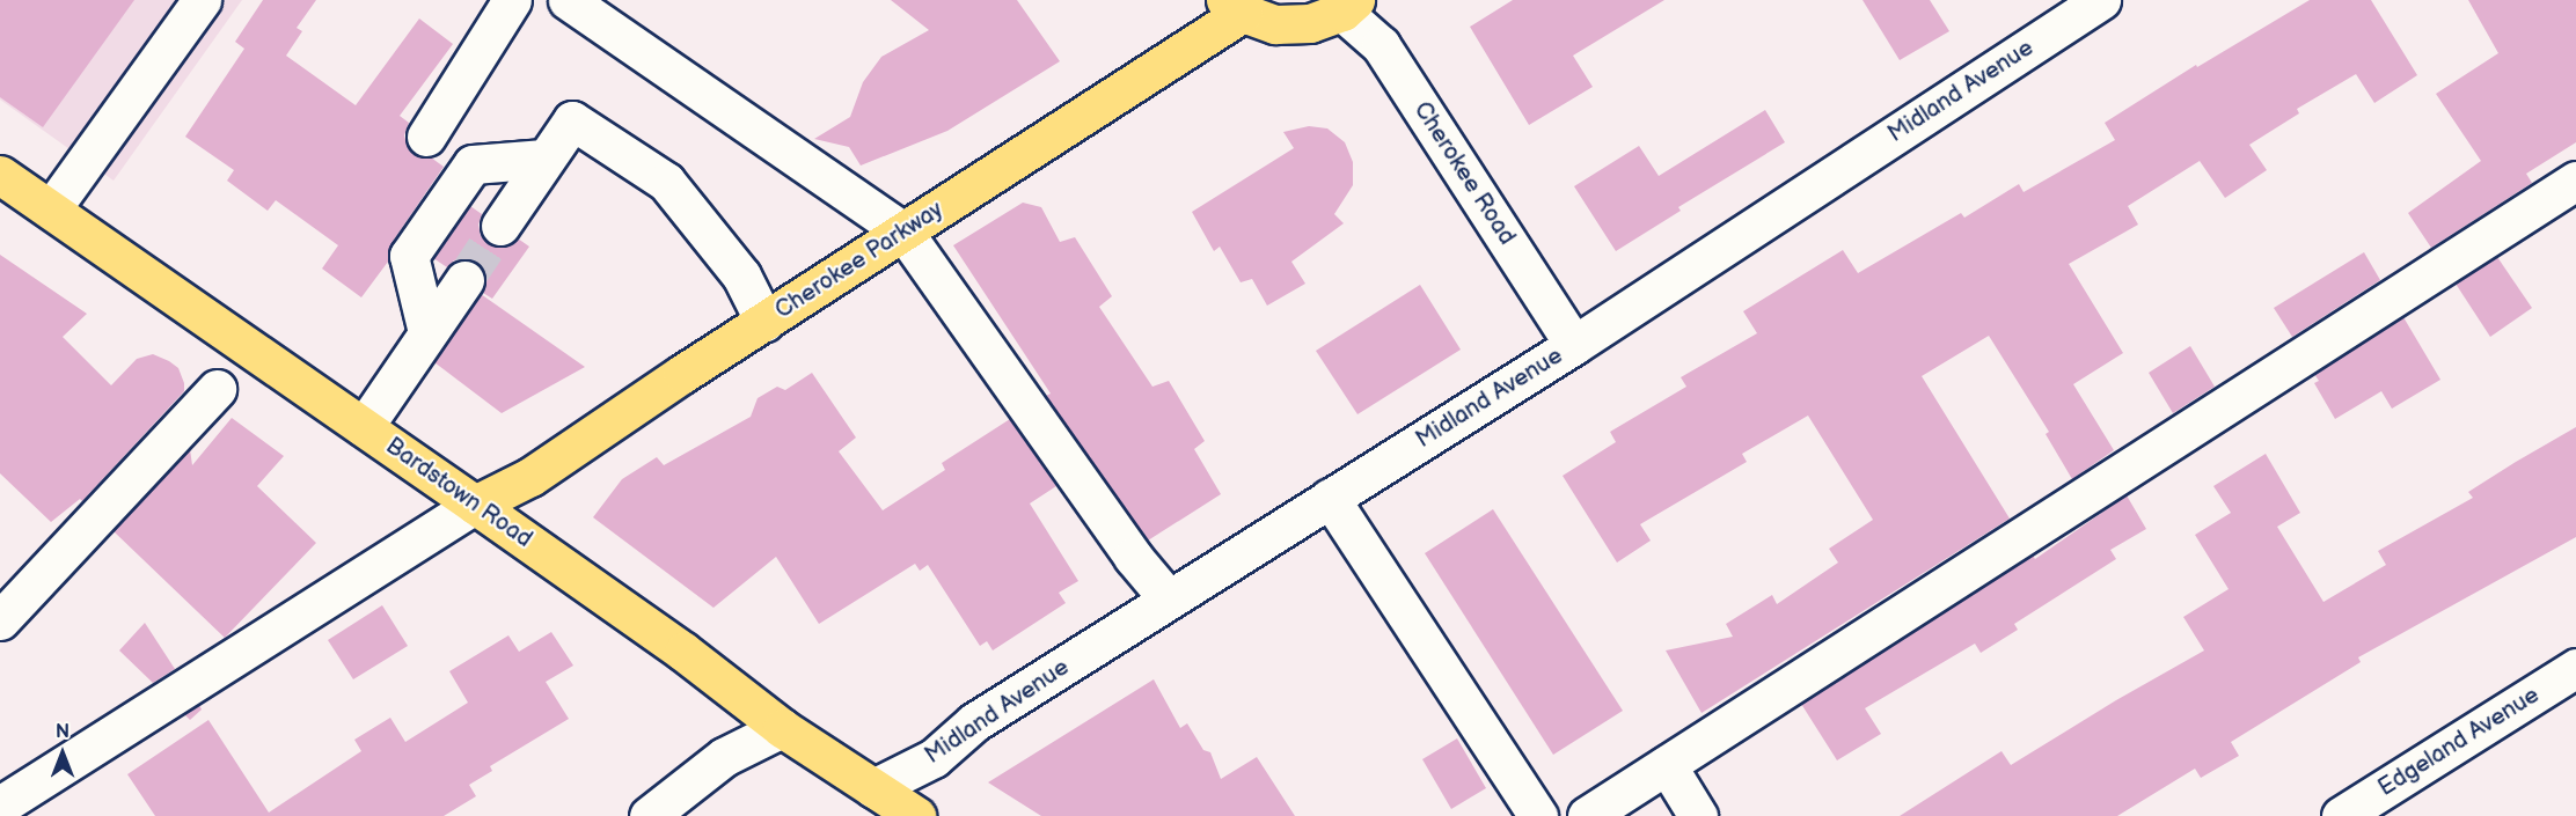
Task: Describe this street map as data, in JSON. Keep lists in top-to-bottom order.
{
  "streets": {
    "main road": ["Cherokee Parkway", "Bardstown Road"],
    "street": ["Midland Avenue", "Cherokee Road", "Edgeland Avenue"]
  },
  "crossings": [
    ["Midland Avenue", "Cherokee Road"],
    ["Midland Avenue", "Bardstown Road"],
    ["Cherokee Road", "Cherokee Parkway"],
    ["Cherokee Parkway", "Bardstown Road"]
  ],
  "north": "top"
}
